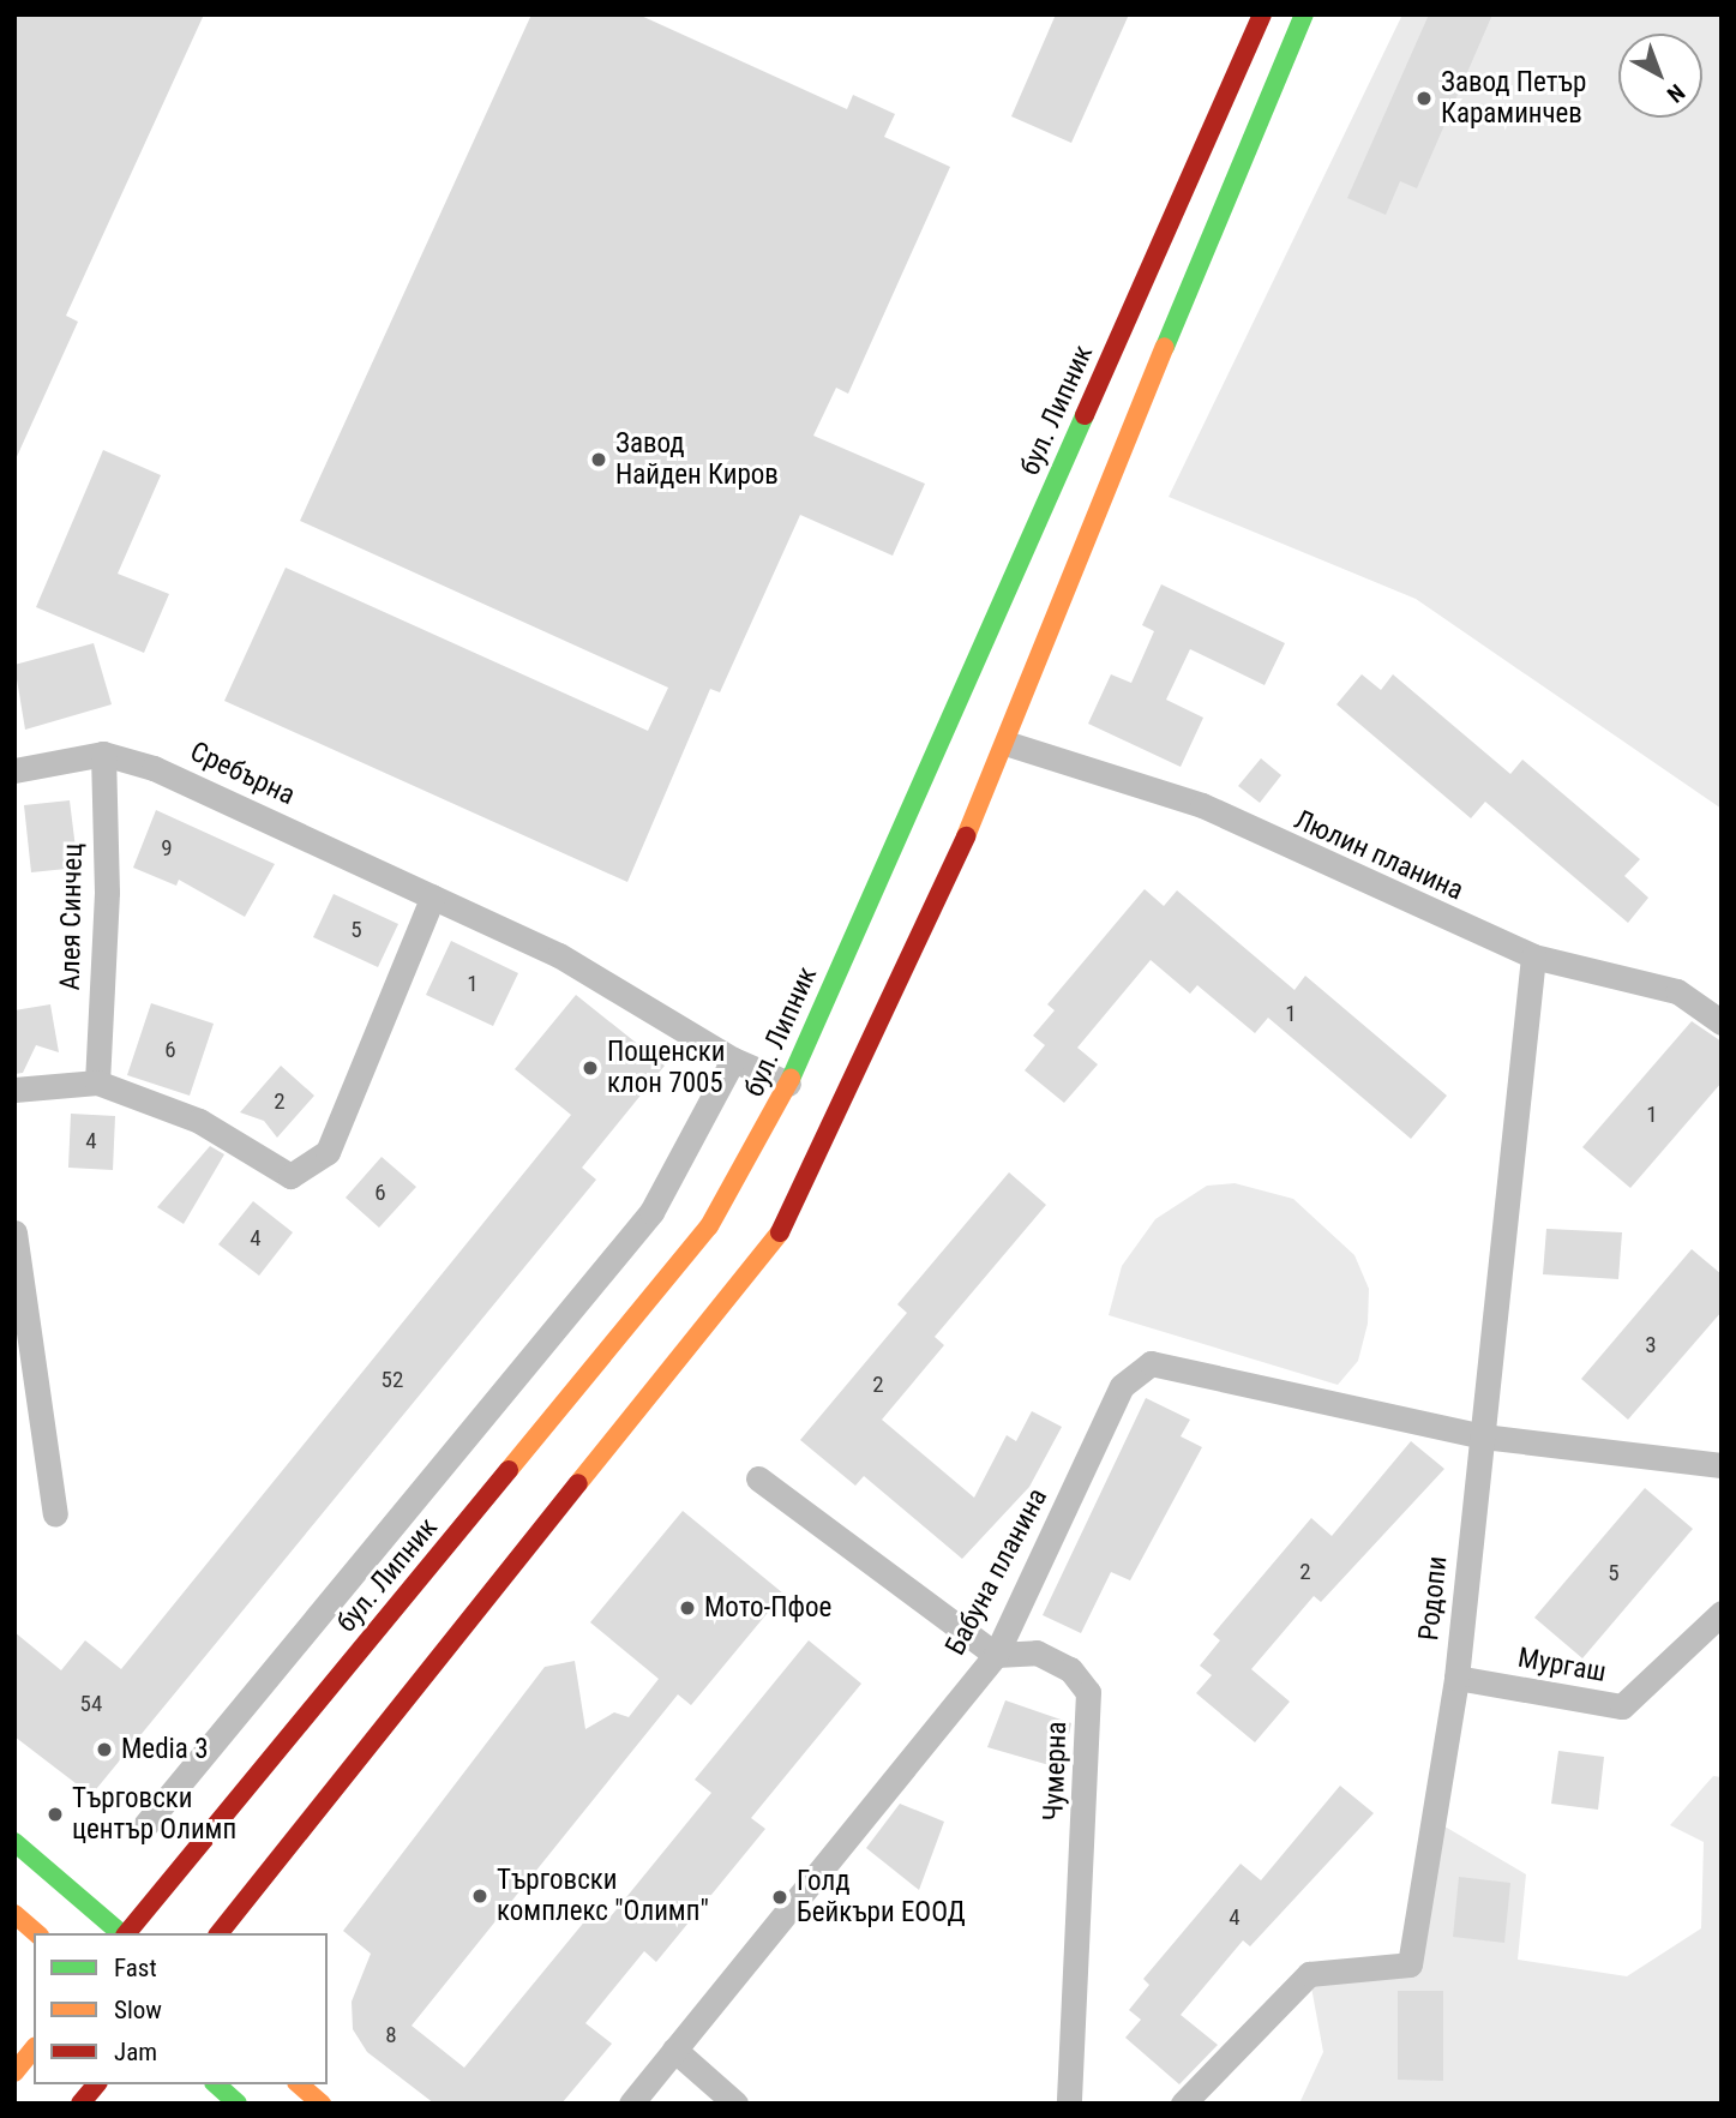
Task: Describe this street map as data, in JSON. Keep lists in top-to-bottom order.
{
  "streets": {
    "main road": ["бул. Липник"],
    "street": [
      "Сребърна",
      "Люлин планина",
      "Алея Синчец",
      "Бабуна планина",
      "Родопи",
      "Мургаш",
      "Чумерна"
    ]
  },
  "crossings": [
    ["бул. Липник", "Сребърна"],
    ["Сребърна", "Алея Синчец"],
    ["Люлин планина", "Родопи"],
    ["Бабуна планина", "Родопи"],
    ["Бабуна планина", "Чумерна"],
    ["Родопи", "Мургаш"]
  ],
  "places": [
    "Завод Петър Караминчев",
    "Завод Найден Киров",
    "Пощенски клон 7005",
    "Мото-Пфое",
    "Media 3",
    "Търговски център Олимп",
    "Търговски комплекс \"Олимп\"",
    "Голд Бейкъри ЕООД"
  ],
  "house_numbers": [
    "9",
    "5",
    "1",
    "1",
    "6",
    "2",
    "1",
    "4",
    "6",
    "4",
    "3",
    "52",
    "2",
    "2",
    "5",
    "54",
    "4",
    "8"
  ],
  "legend": ["Fast", "Slow", "Jam"],
  "north": "bottom right"
}
